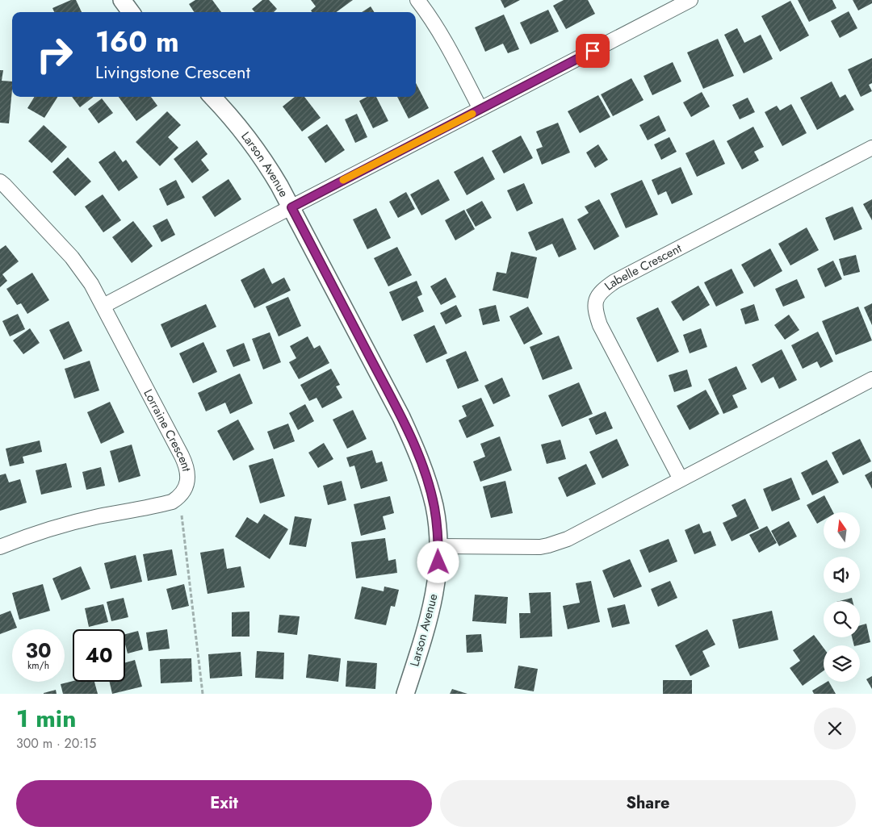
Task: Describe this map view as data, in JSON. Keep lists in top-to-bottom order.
{
  "streets": {
    "street": ["Larson Avenue", "Labelle Crescent", "Lorraine Crescent"]
  },
  "north": "top",
  "page": {
    "turn": ["160 m", "Livingstone Crescent"],
    "speed": "30 km/h",
    "limit": "40",
    "heading": ["1 min", "300 m · 20:15"],
    "buttons": ["Exit", "Share"]
  }
}
